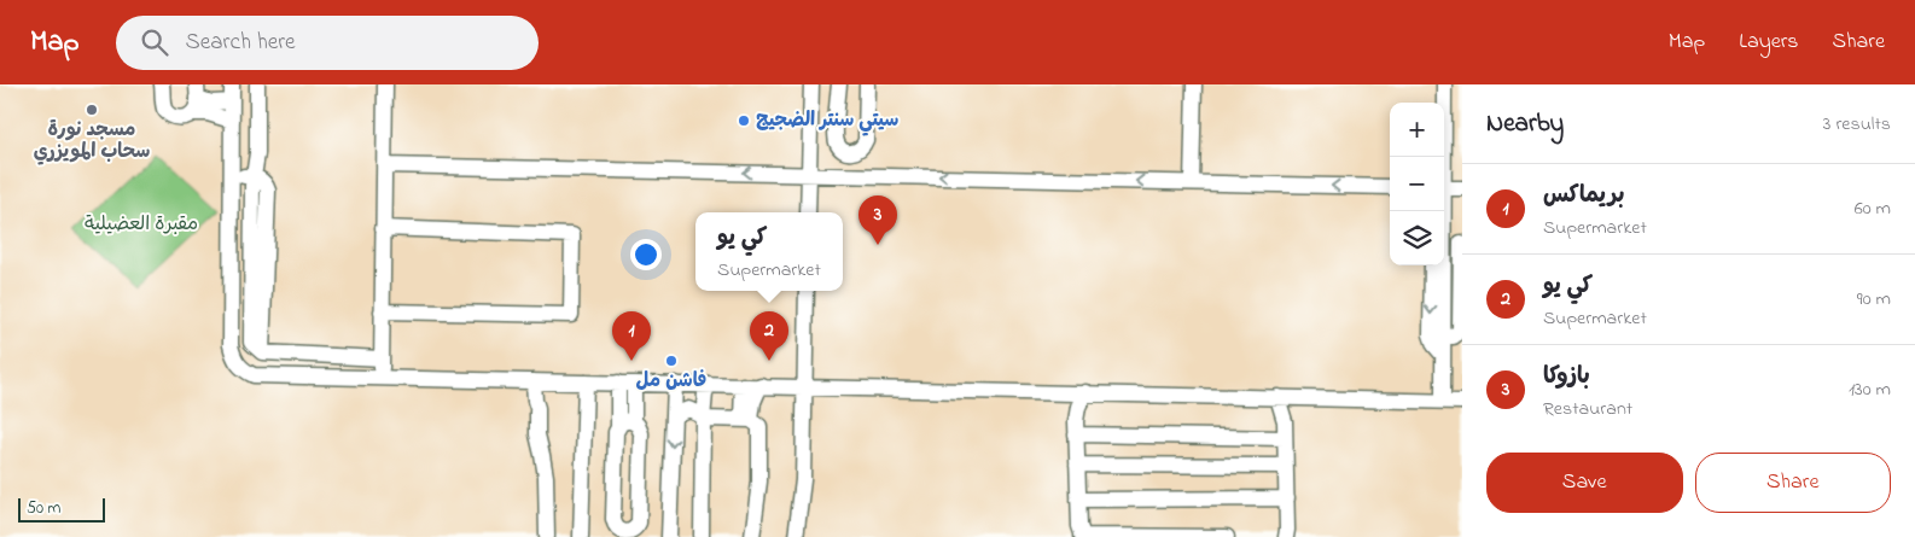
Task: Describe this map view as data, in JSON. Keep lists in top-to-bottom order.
{
  "parks": ["مقبرة العضيلية"],
  "places": ["مسجد نورة سحاب المويزري", "سيتي سنتر الضجيج", "فاشن مل"],
  "scale_bar": "50 m",
  "page": {
    "header": "Map",
    "search": "Search here",
    "nav": ["Map", "Layers", "Share"],
    "heading": ["Nearby", "3 results"],
    "map_buttons": ["+", "−"],
    "list": [
      {
        "mark": "1",
        "name": "بريماكس",
        "note": "Supermarket",
        "value": "60 m"
      },
      {
        "mark": "2",
        "name": "كي يو",
        "note": "Supermarket",
        "value": "90 m"
      },
      {
        "mark": "3",
        "name": "بازوكا",
        "note": "Restaurant",
        "value": "130 m"
      }
    ],
    "pins": ["3", "1", "2"],
    "popup": ["كي يو", "Supermarket"],
    "buttons": ["Save", "Share"],
    "scale": "50 m"
  }
}
